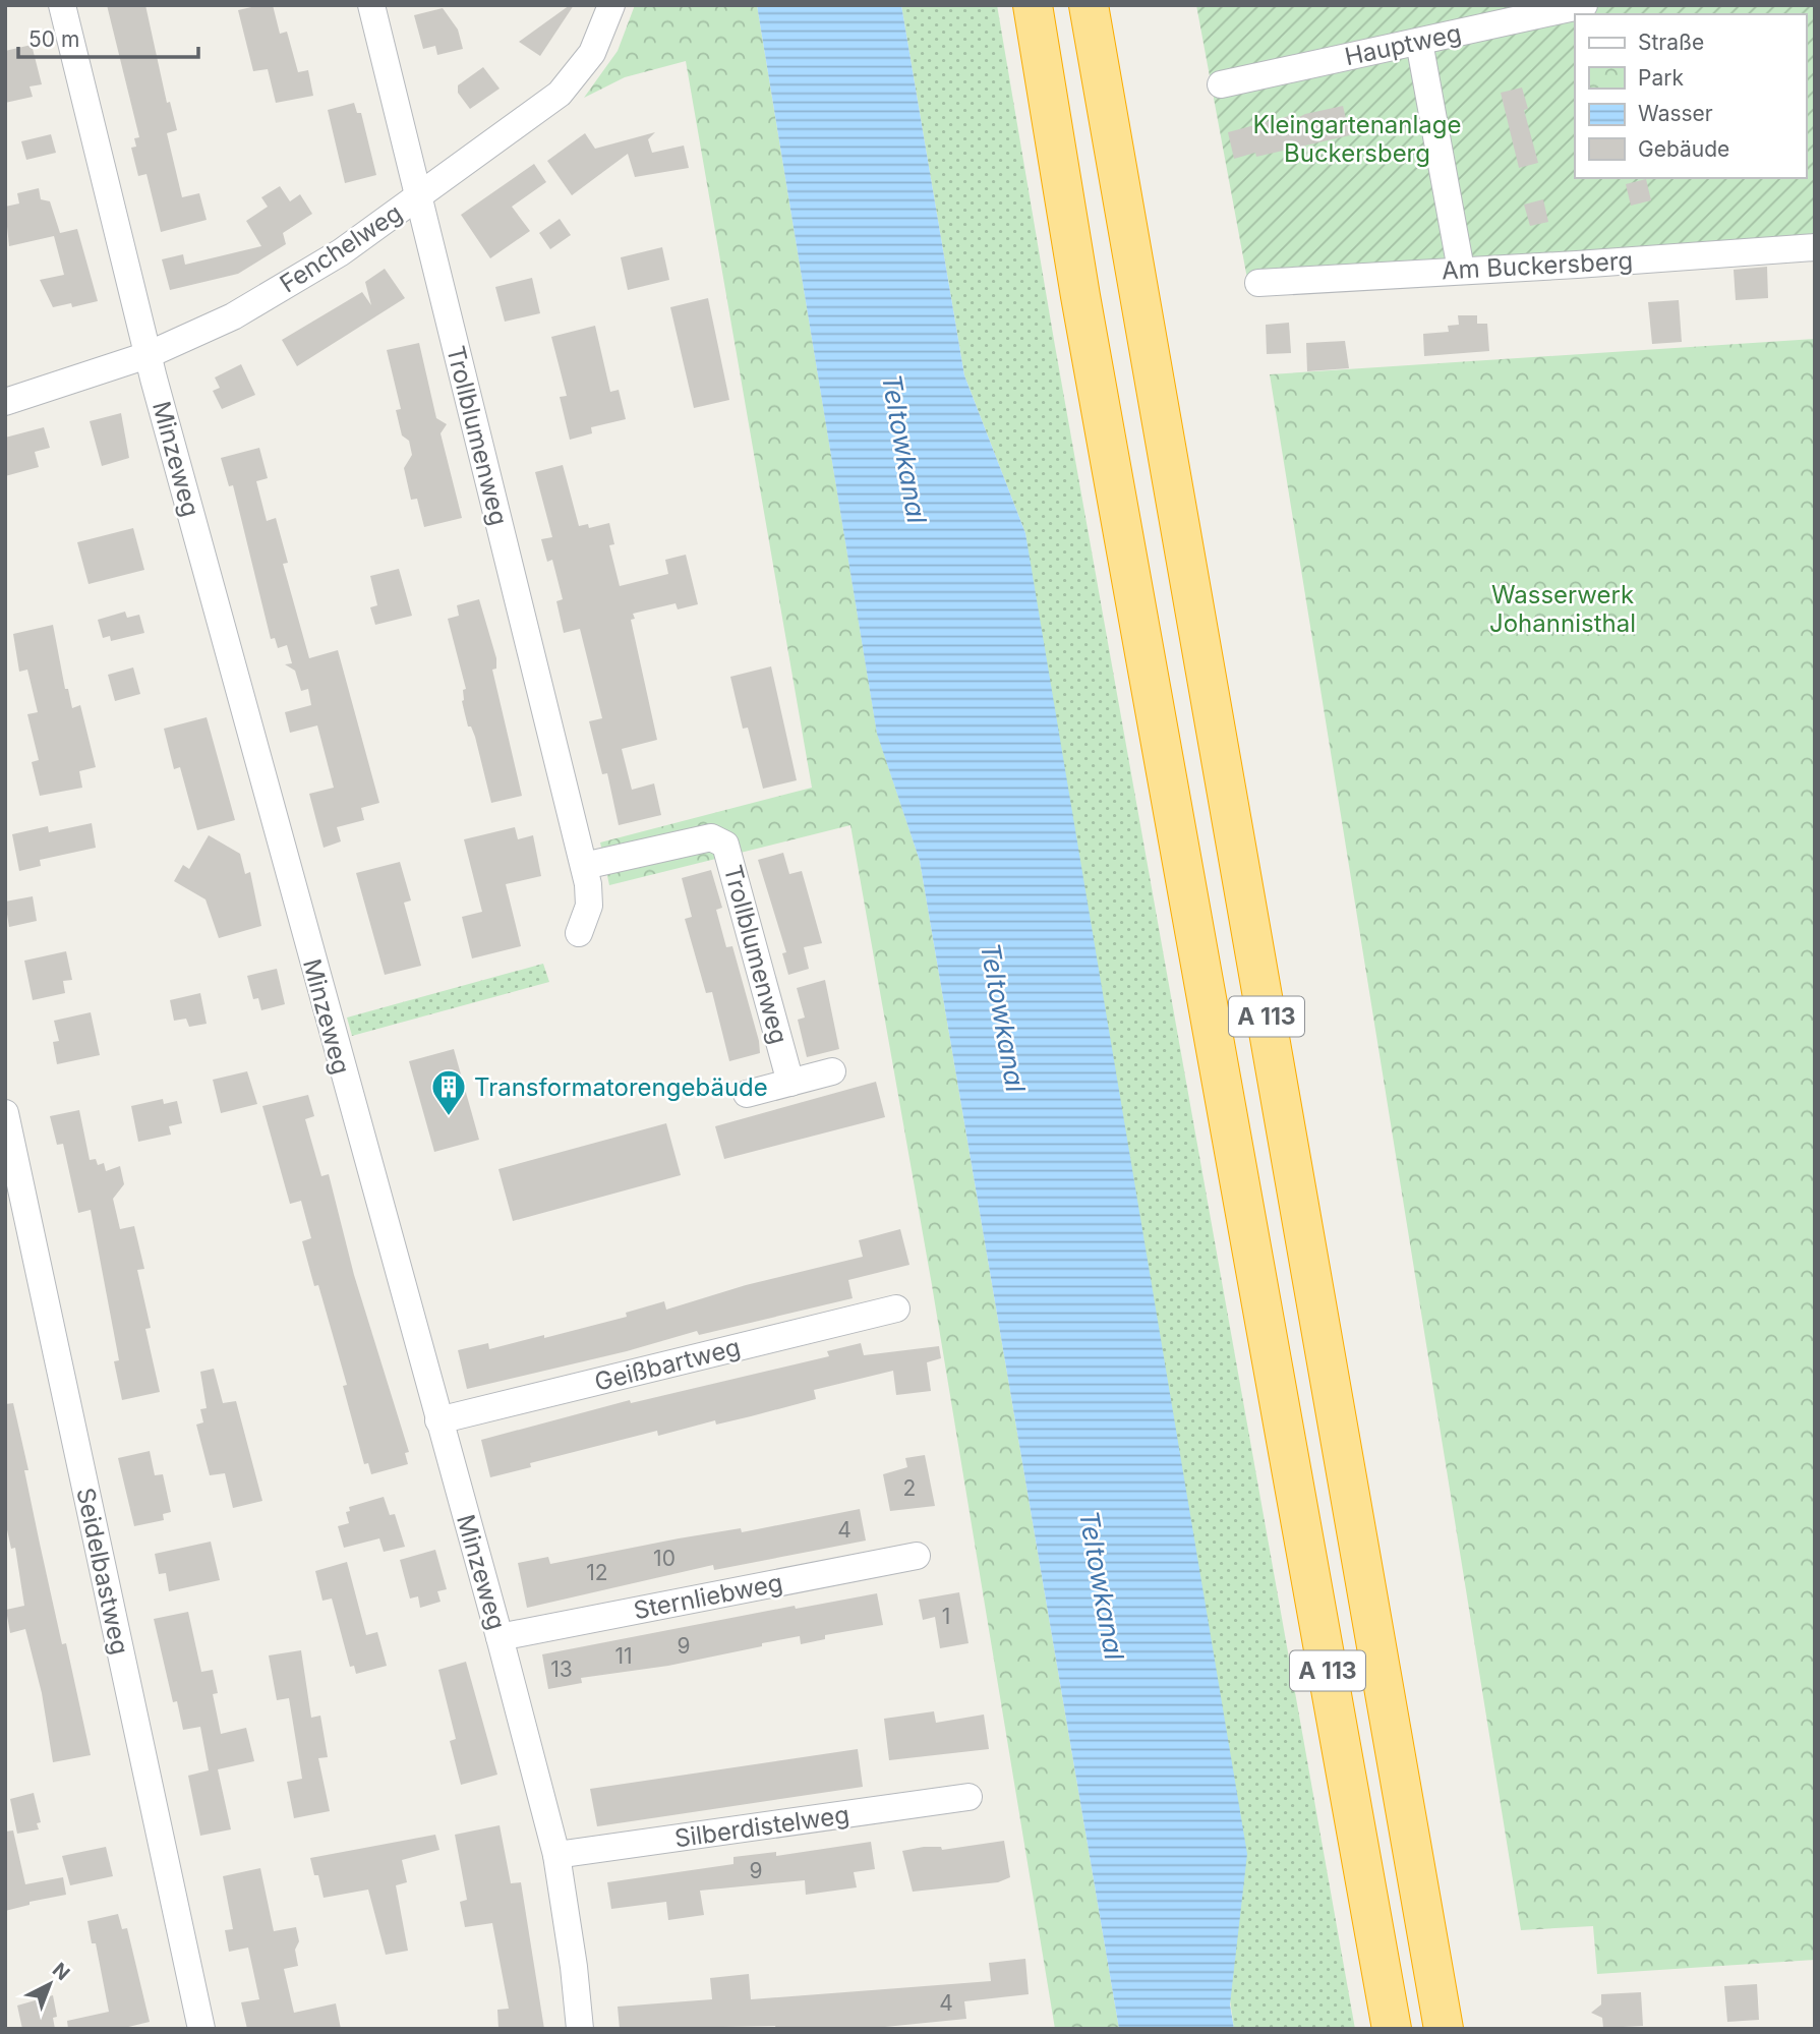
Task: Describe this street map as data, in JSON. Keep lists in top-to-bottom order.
{
  "streets": {
    "highway": ["A 113"],
    "street": [
      "Hauptweg",
      "Fenchelweg",
      "Am Buckersberg",
      "Trollblumenweg",
      "Minzeweg",
      "Geißbartweg",
      "Seidelbastweg",
      "Sternliebweg",
      "Silberdistelweg"
    ]
  },
  "crossings": [
    ["Fenchelweg", "Trollblumenweg"],
    ["Fenchelweg", "Minzeweg"],
    ["Minzeweg", "Geißbartweg"],
    ["Minzeweg", "Sternliebweg"],
    ["Minzeweg", "Silberdistelweg"]
  ],
  "water": ["Teltowkanal"],
  "parks": ["Kleingartenanlage Buckersberg", "Wasserwerk Johannisthal"],
  "places": {
    "building": ["Transformatorengebäude"]
  },
  "house_numbers": [
    "2",
    "4",
    "10",
    "12",
    "1",
    "9",
    "11",
    "13",
    "9",
    "4"
  ],
  "legend": [
    "Straße",
    "Park",
    "Wasser",
    "Gebäude"
  ],
  "scale_bar": "50 m",
  "north": "top right"
}
